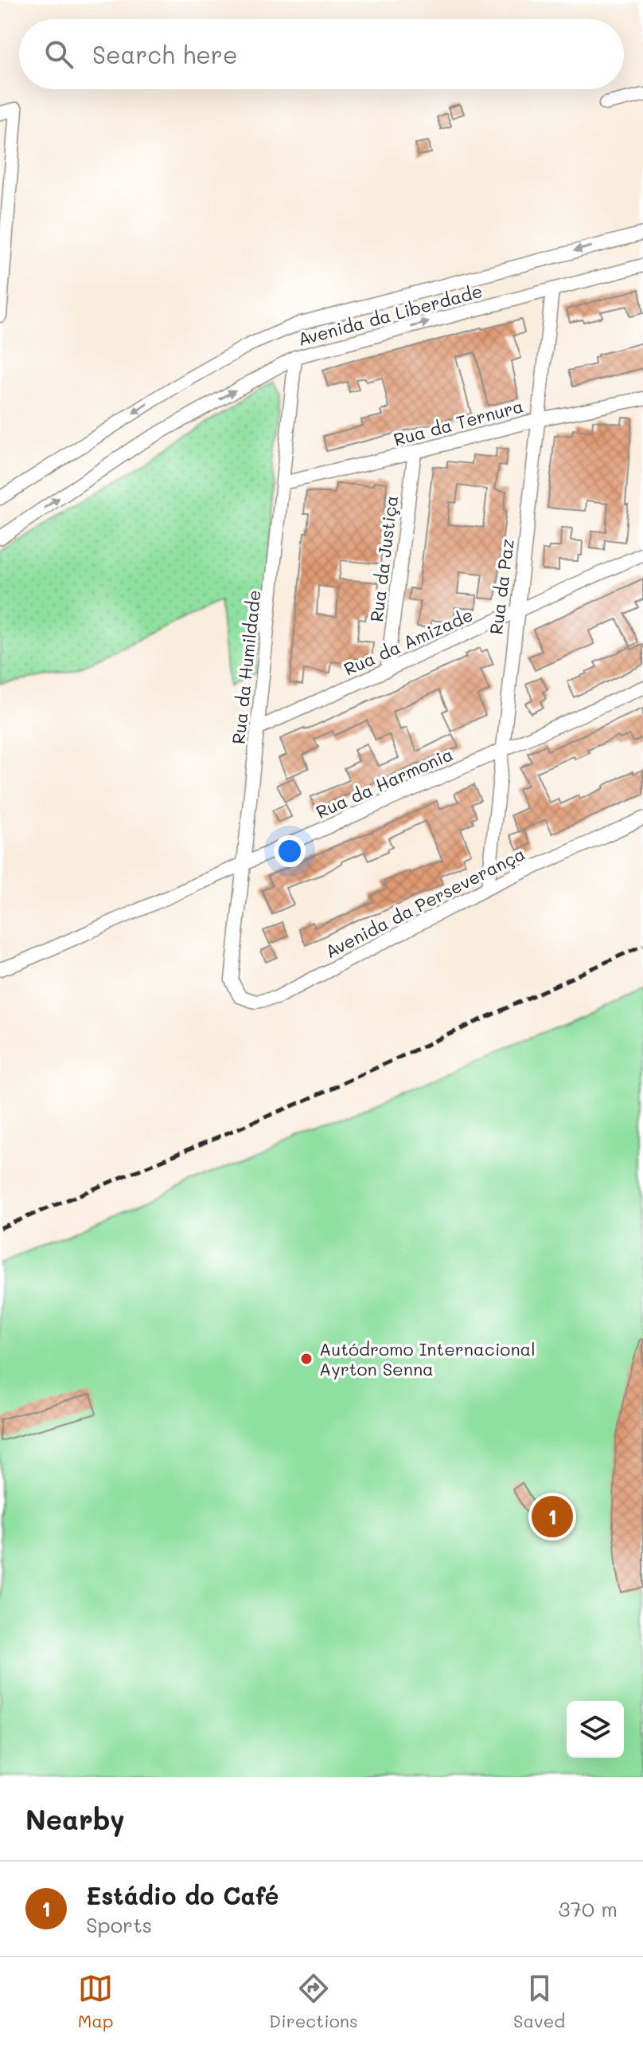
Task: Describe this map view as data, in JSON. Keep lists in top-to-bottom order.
{
  "streets": {
    "street": [
      "Avenida da Liberdade",
      "Rua da Ternura",
      "Rua da Justiça",
      "Rua da Paz",
      "Rua da Amizade",
      "Rua da Humildade",
      "Rua da Harmonia",
      "Avenida da Perseverança"
    ]
  },
  "crossings": [
    ["Avenida da Liberdade", "Rua da Paz"],
    ["Avenida da Liberdade", "Rua da Humildade"],
    ["Rua da Ternura", "Rua da Justiça"],
    ["Rua da Ternura", "Rua da Paz"],
    ["Rua da Ternura", "Rua da Humildade"],
    ["Rua da Justiça", "Rua da Amizade"],
    ["Rua da Paz", "Rua da Amizade"],
    ["Rua da Paz", "Rua da Harmonia"],
    ["Rua da Paz", "Avenida da Perseverança"],
    ["Rua da Amizade", "Rua da Humildade"],
    ["Rua da Humildade", "Rua da Harmonia"],
    ["Rua da Humildade", "Avenida da Perseverança"]
  ],
  "places": ["Autódromo Internacional Ayrton Senna"],
  "page": {
    "search": "Search here",
    "pins": "1",
    "heading": "Nearby",
    "list": [
      {
        "mark": "1",
        "name": "Estádio do Café",
        "note": "Sports",
        "value": "370 m"
      }
    ],
    "nav": ["Map", "Directions", "Saved"]
  }
}
